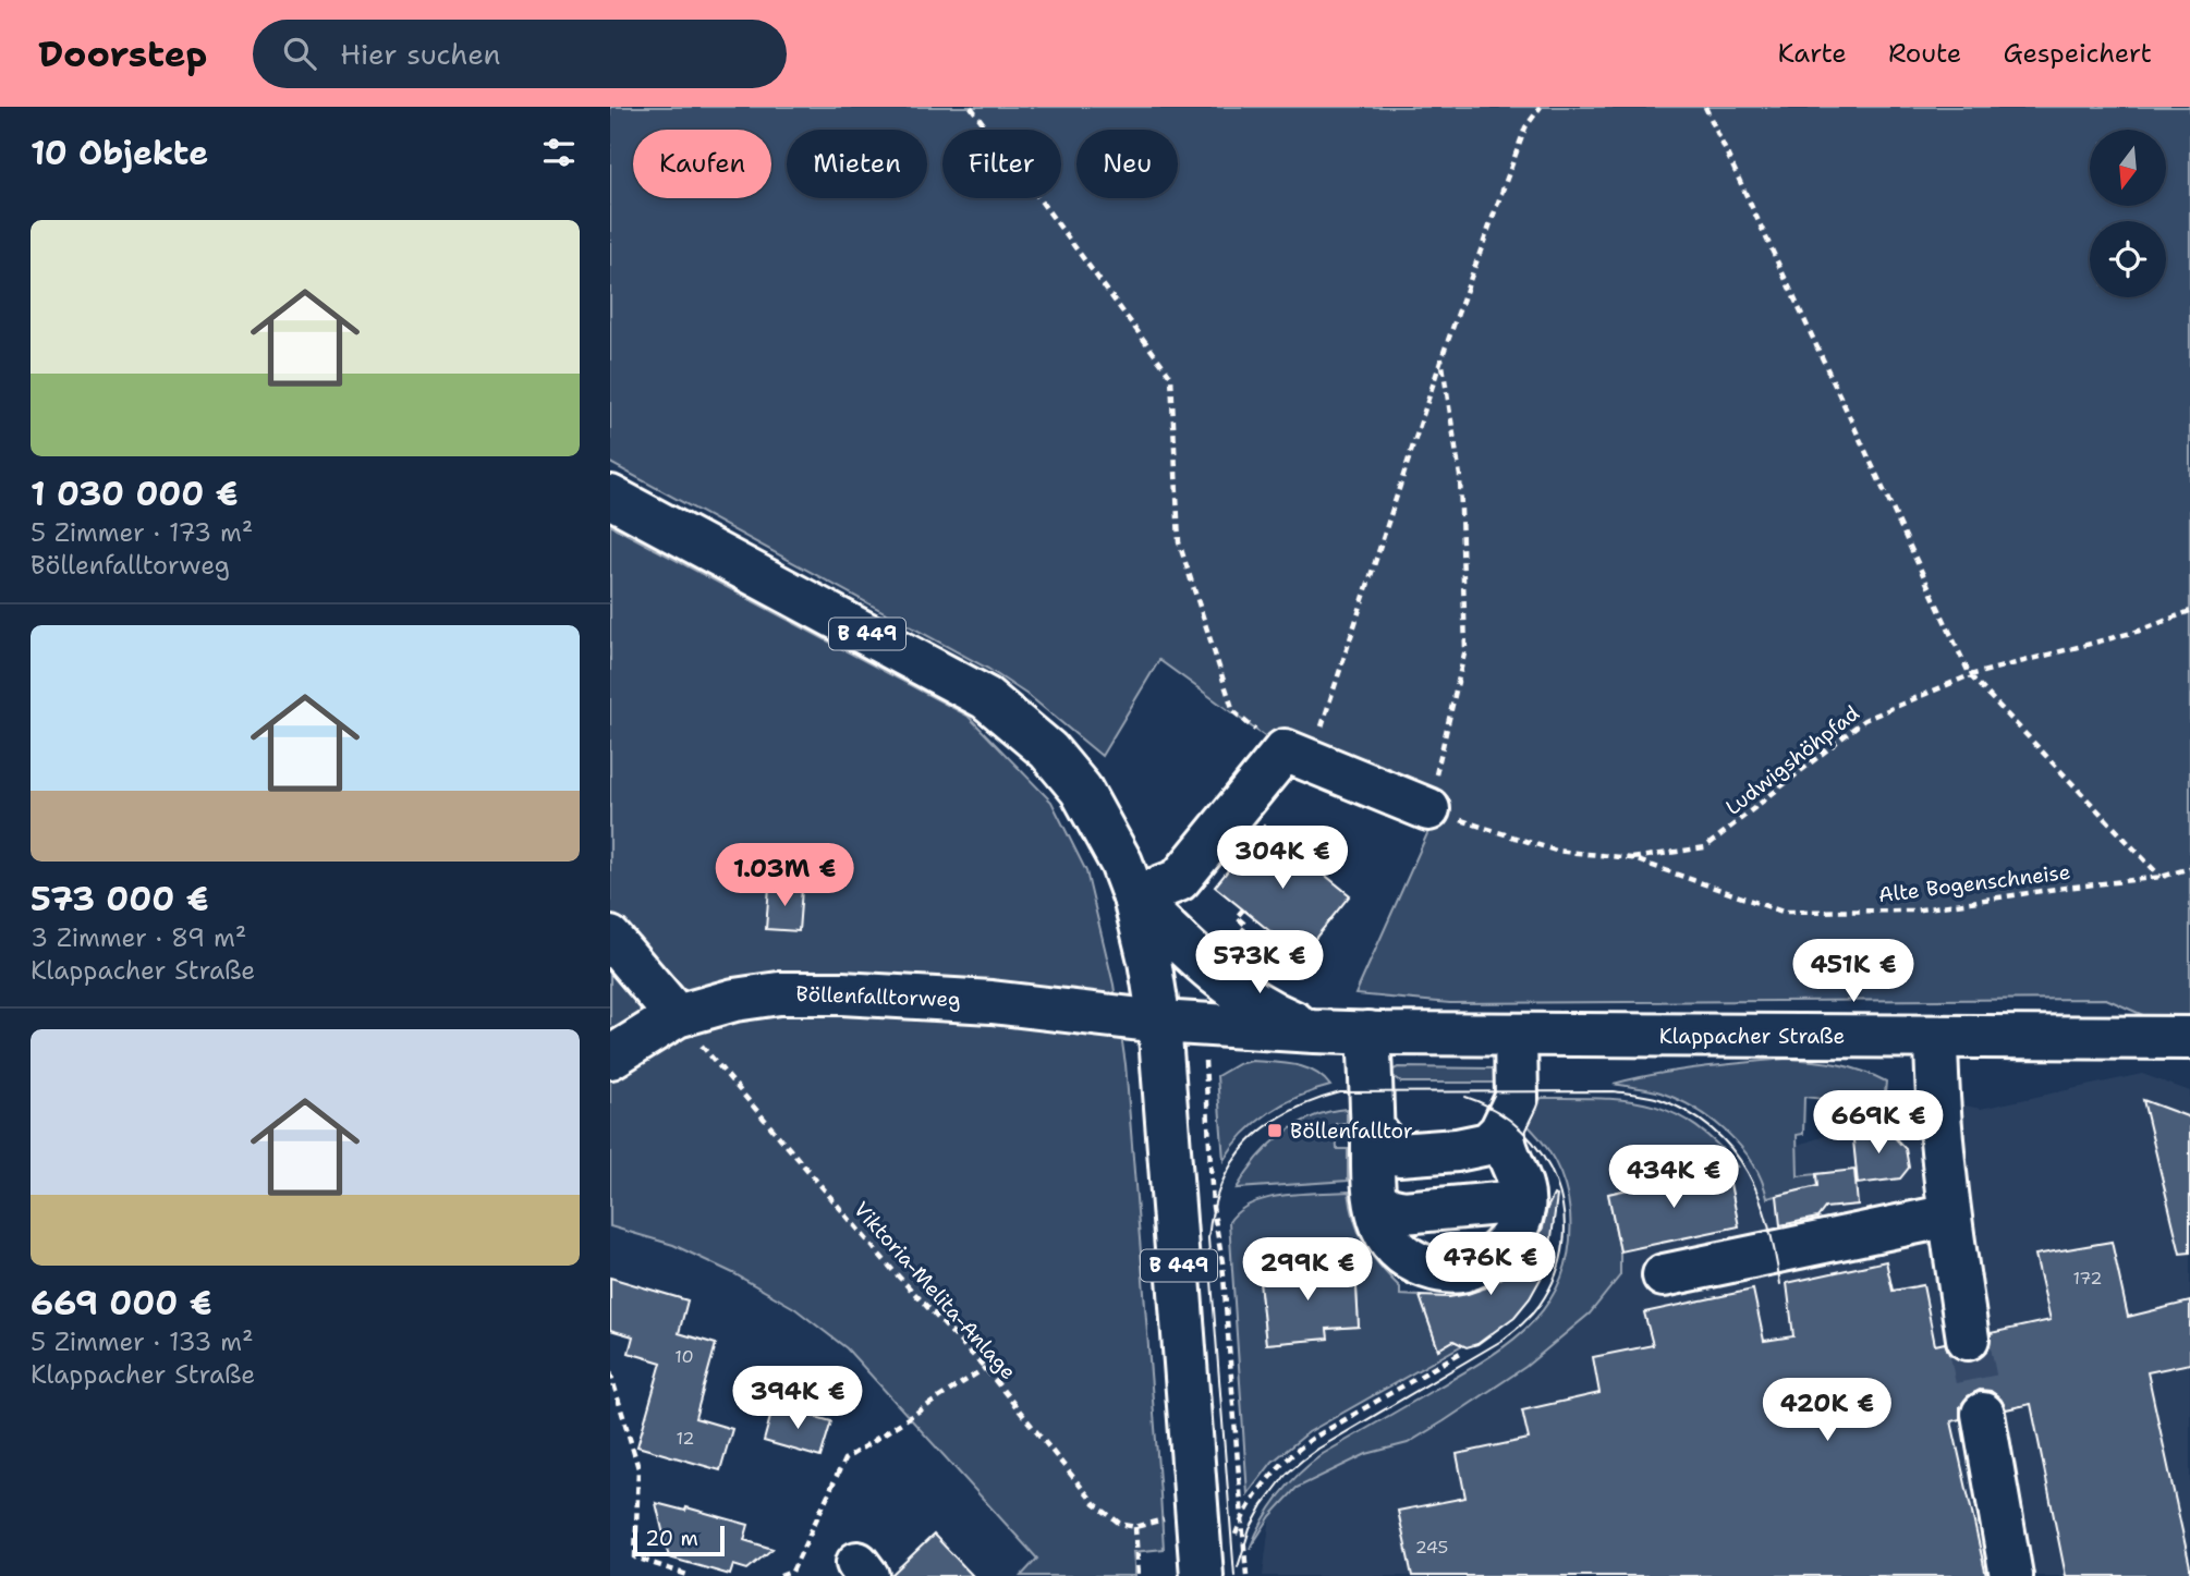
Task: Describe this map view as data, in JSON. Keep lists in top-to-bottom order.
{
  "streets": {
    "main road": ["B 449", "Böllenfalltorweg", "Klappacher Straße"],
    "path": ["Ludwigshöhpfad", "Alte Bogenschneise", "Viktoria-Melita-Anlage"]
  },
  "crossings": [
    ["B 449", "Böllenfalltorweg"],
    ["B 449", "Klappacher Straße"],
    ["Ludwigshöhpfad", "Alte Bogenschneise"],
    ["Böllenfalltorweg", "Klappacher Straße"],
    ["Böllenfalltorweg", "Viktoria-Melita-Anlage"]
  ],
  "places": {
    "transit": ["Böllenfalltor"]
  },
  "house_numbers": [
    "172",
    "10",
    "12",
    "245"
  ],
  "scale_bar": "20 m",
  "north": "bottom",
  "page": {
    "header": "Doorstep",
    "search": "Hier suchen",
    "nav": ["Karte", "Route", "Gespeichert"],
    "heading": "10 Objekte",
    "chip": [
      "Kaufen",
      "Mieten",
      "Filter",
      "Neu"
    ],
    "list": [
      {
        "name": "1 030 000 €",
        "note": "5 Zimmer · 173 m² · Böllenfalltorweg"
      },
      {
        "name": "573 000 €",
        "note": "3 Zimmer · 89 m² · Klappacher Straße"
      },
      {
        "name": "669 000 €",
        "note": "5 Zimmer · 133 m² · Klappacher Straße"
      }
    ],
    "price": [
      "304K €",
      "1.03M €",
      "573K €",
      "451K €",
      "669K €",
      "434K €",
      "476K €",
      "299K €",
      "394K €",
      "420K €"
    ],
    "scale": "20 m"
  }
}
